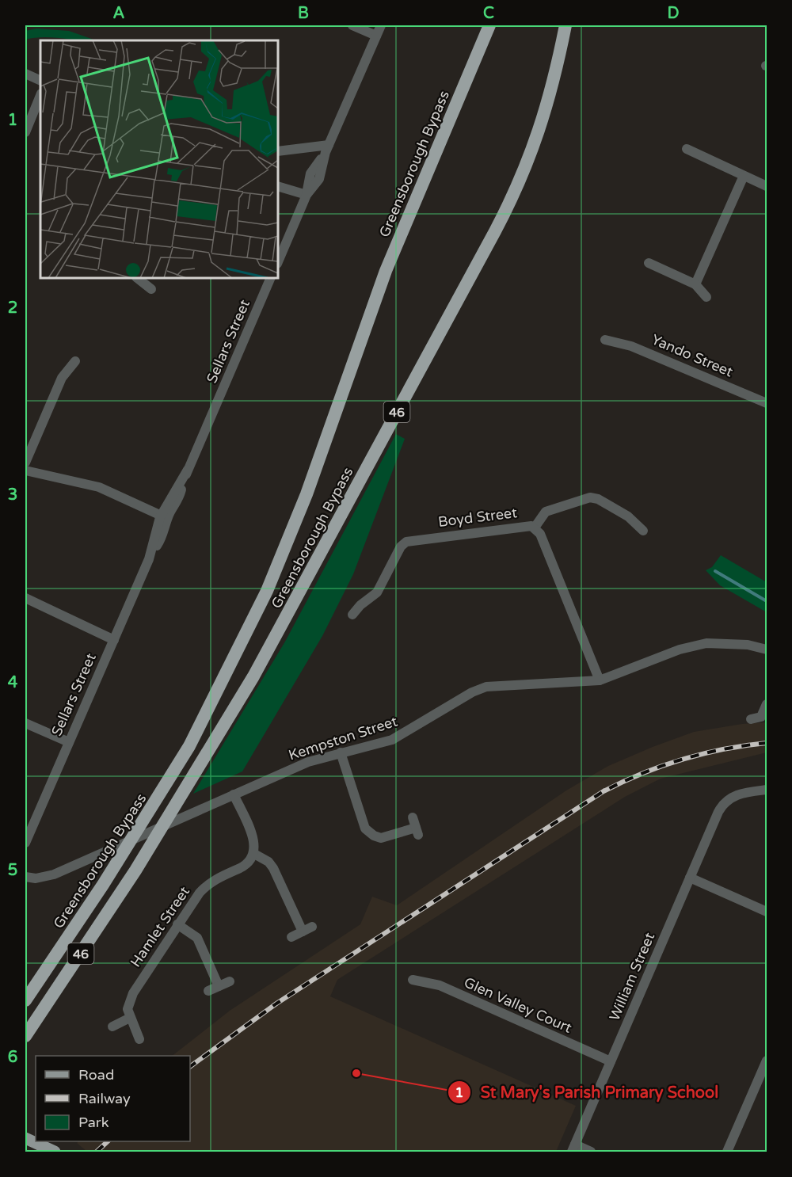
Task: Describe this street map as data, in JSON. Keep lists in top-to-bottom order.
{
  "streets": {
    "highway": ["Greensborough Bypass", "46"],
    "street": [
      "Sellars Street",
      "Yando Street",
      "Boyd Street",
      "Kempston Street",
      "Hamlet Street",
      "William Street",
      "Glen Valley Court"
    ]
  },
  "crossings": [
    ["Boyd Street", "Kempston Street"],
    ["William Street", "Glen Valley Court"]
  ],
  "places": ["St Mary's Parish Primary School"],
  "legend": ["Road", "Railway", "Park"],
  "grid": {
    "columns": [
      "A",
      "B",
      "C",
      "D"
    ],
    "rows": [
      "1",
      "2",
      "3",
      "4",
      "5",
      "6"
    ]
  }
}
